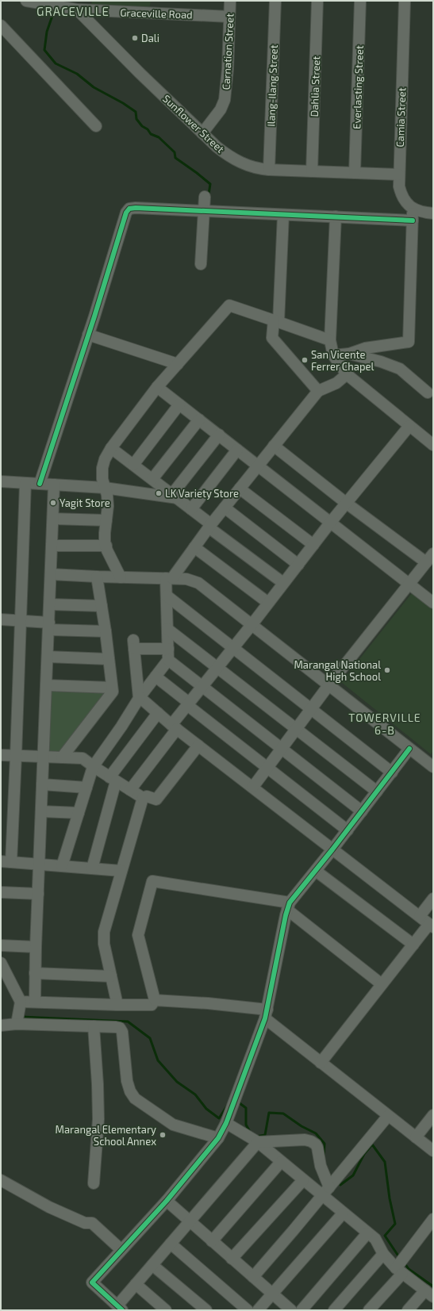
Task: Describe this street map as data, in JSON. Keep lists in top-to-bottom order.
{
  "streets": {
    "street": [
      "Graceville Road",
      "Carnation Street",
      "Ilang-Ilang Street",
      "Dahlia Street",
      "Everlasting Street",
      "Camia Street",
      "Sunflower Street"
    ]
  },
  "crossings": [
    ["Graceville Road", "Carnation Street"],
    ["Graceville Road", "Sunflower Street"],
    ["Carnation Street", "Sunflower Street"],
    ["Ilang-Ilang Street", "Sunflower Street"],
    ["Dahlia Street", "Sunflower Street"],
    ["Everlasting Street", "Sunflower Street"],
    ["Camia Street", "Sunflower Street"]
  ],
  "districts": ["GRACEVILLE", "TOWERVILLE 6-B"],
  "places": [
    "Dali",
    "San Vicente Ferrer Chapel",
    "LK Variety Store",
    "Yagit Store",
    "Marangal National High School",
    "Marangal Elementary School Annex"
  ]
}
